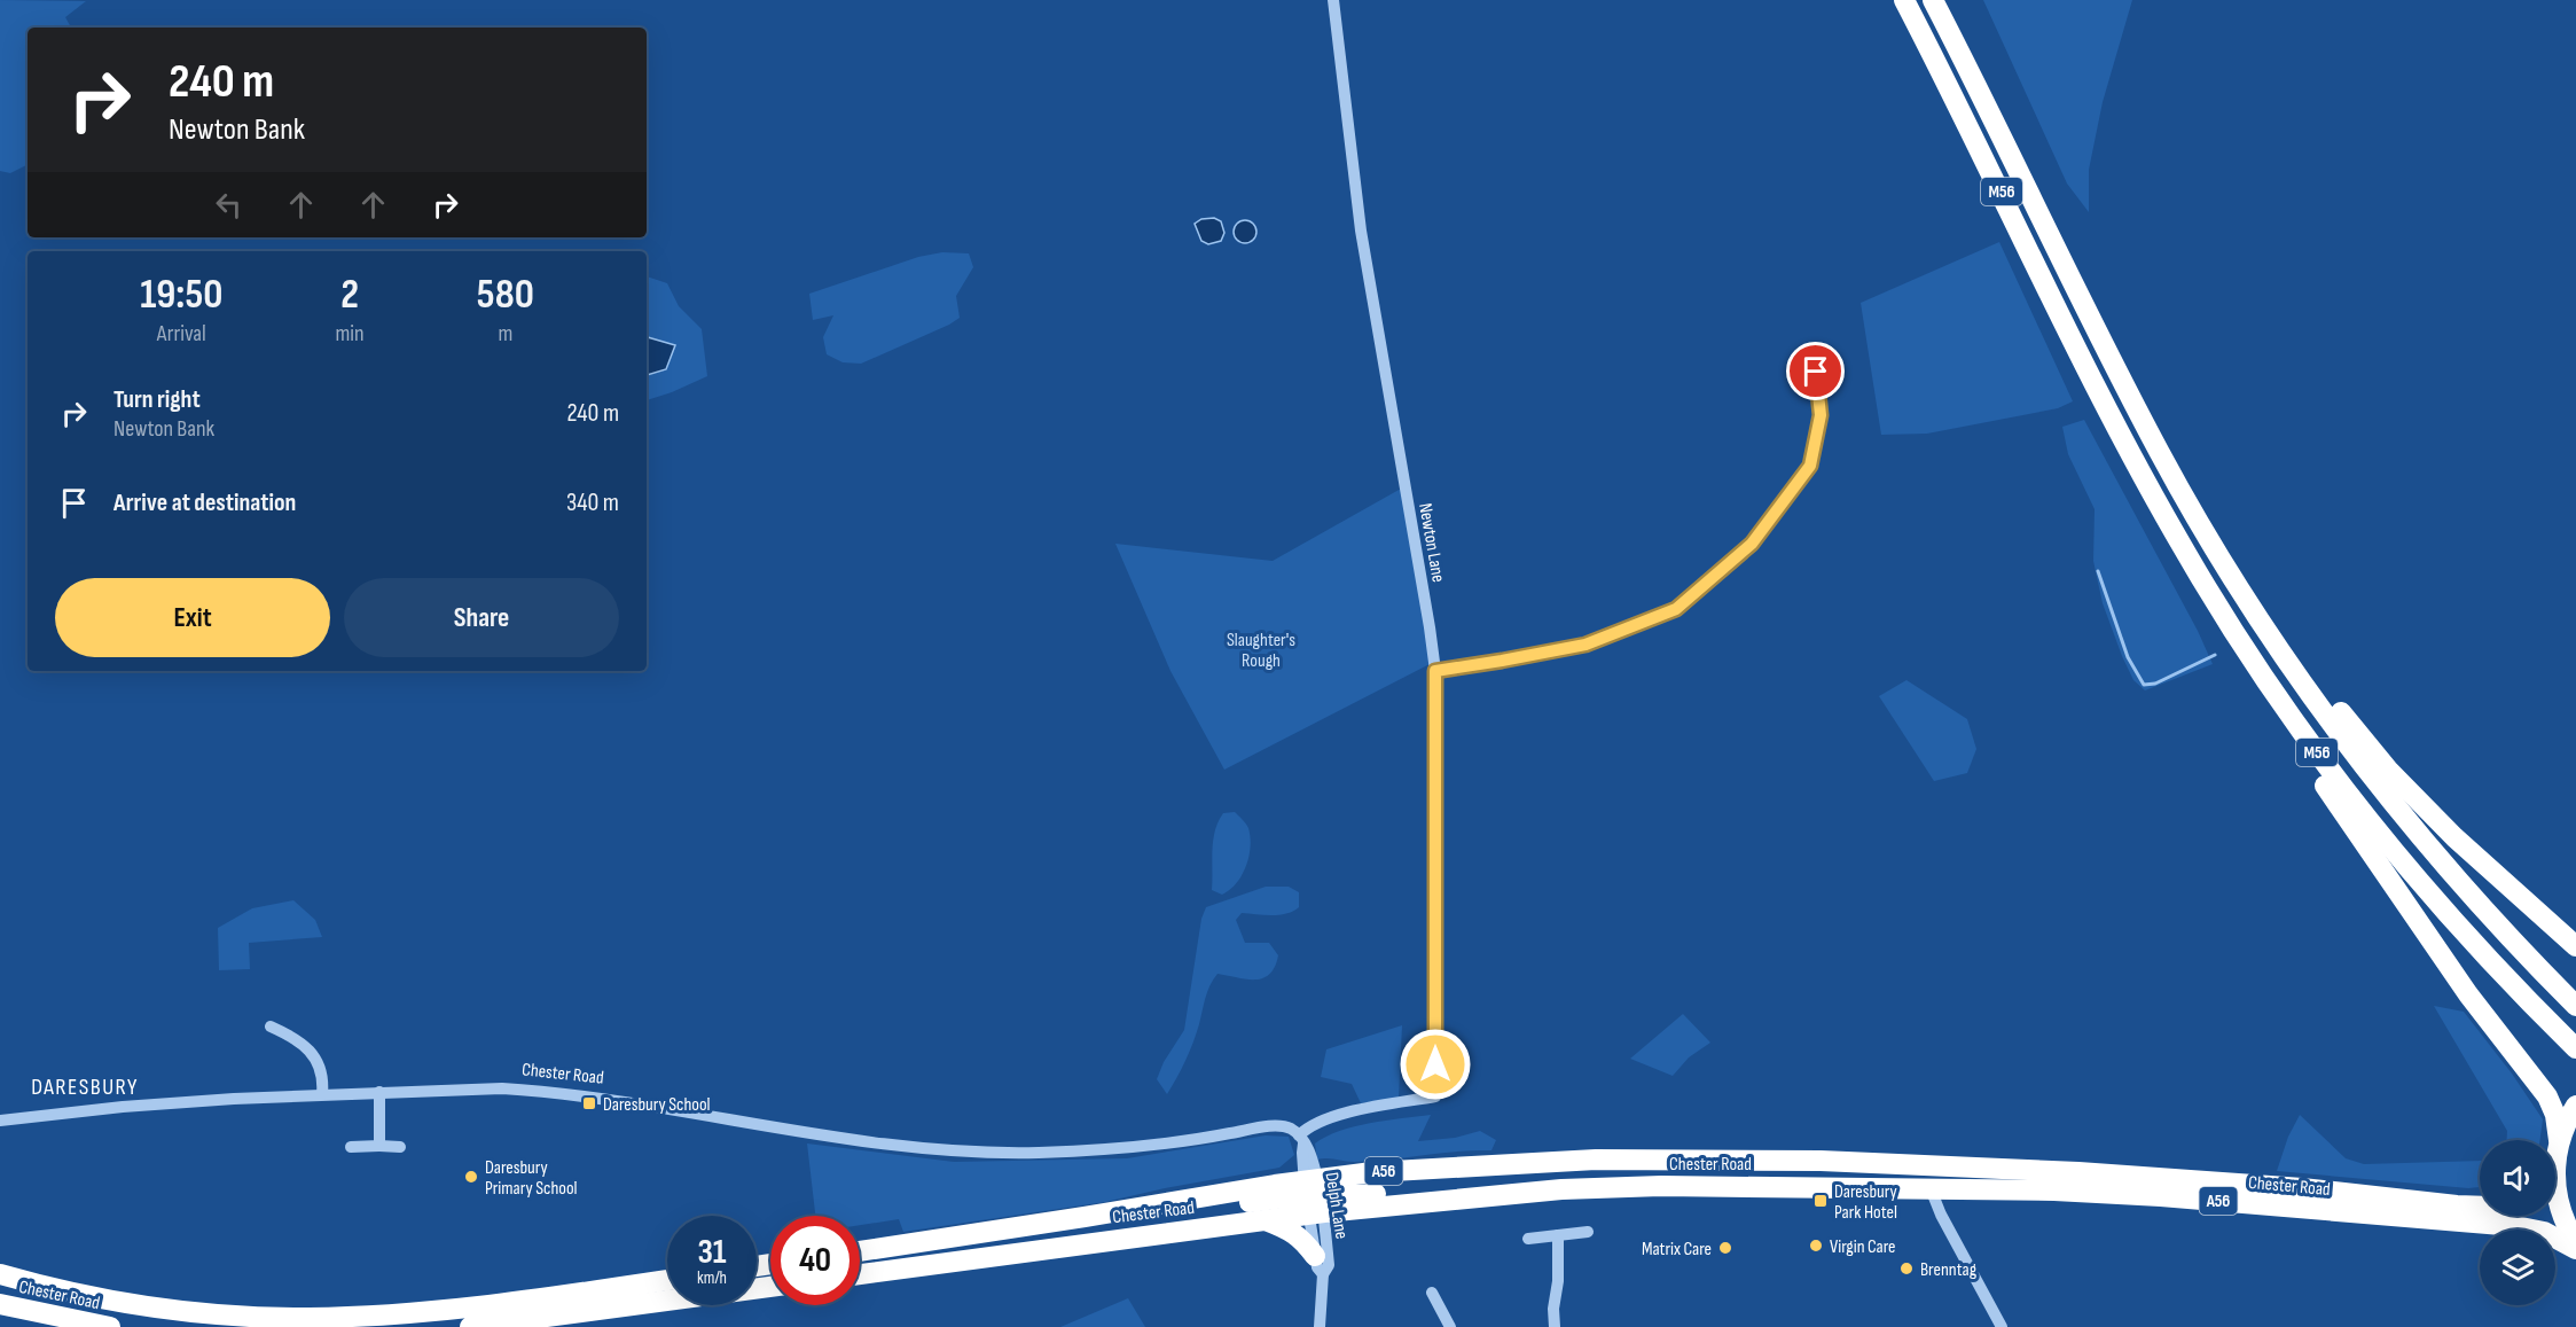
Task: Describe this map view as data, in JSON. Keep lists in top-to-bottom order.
{
  "streets": {
    "highway": ["M56", "Chester Road", "A56"],
    "street": ["Newton Lane", "Delph Lane"]
  },
  "crossings": [
    ["Newton Lane", "Chester Road"],
    ["Newton Lane", "Delph Lane"],
    ["Chester Road", "Delph Lane"]
  ],
  "districts": ["DARESBURY"],
  "parks": ["Slaughter's Rough"],
  "places": {
    "transit": ["Daresbury School", "Daresbury Park Hotel"],
    "other": [
      "Daresbury Primary School",
      "Virgin Care",
      "Matrix Care",
      "Brenntag"
    ]
  },
  "page": {
    "turn": ["240 m", "Newton Bank"],
    "eta": [
      "19:50",
      "Arrival",
      "2",
      "min",
      "580",
      "m"
    ],
    "list": [
      {
        "name": "Turn right",
        "note": "Newton Bank",
        "value": "240 m"
      },
      {
        "name": "Arrive at destination",
        "value": "340 m"
      }
    ],
    "buttons": ["Exit", "Share"],
    "speed": "31 km/h",
    "limit": "40"
  }
}
